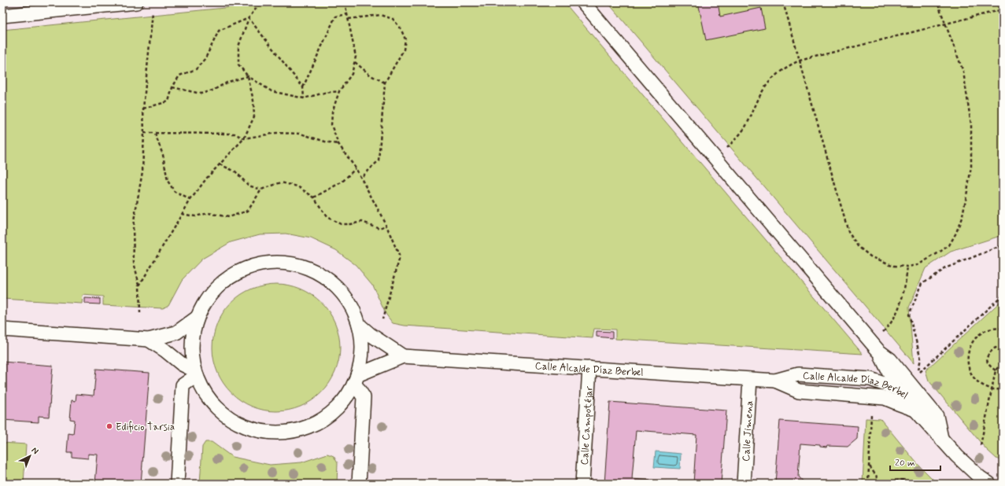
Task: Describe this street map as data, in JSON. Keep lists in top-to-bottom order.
{
  "streets": {
    "street": ["Calle Alcalde Díaz Berbel", "Calle Campotéjar", "Calle Jimena"]
  },
  "crossings": [
    ["Calle Alcalde Díaz Berbel", "Calle Campotéjar"],
    ["Calle Alcalde Díaz Berbel", "Calle Jimena"]
  ],
  "places": ["Edificio Tarsia"],
  "scale_bar": "20 m",
  "north": "top right"
}
